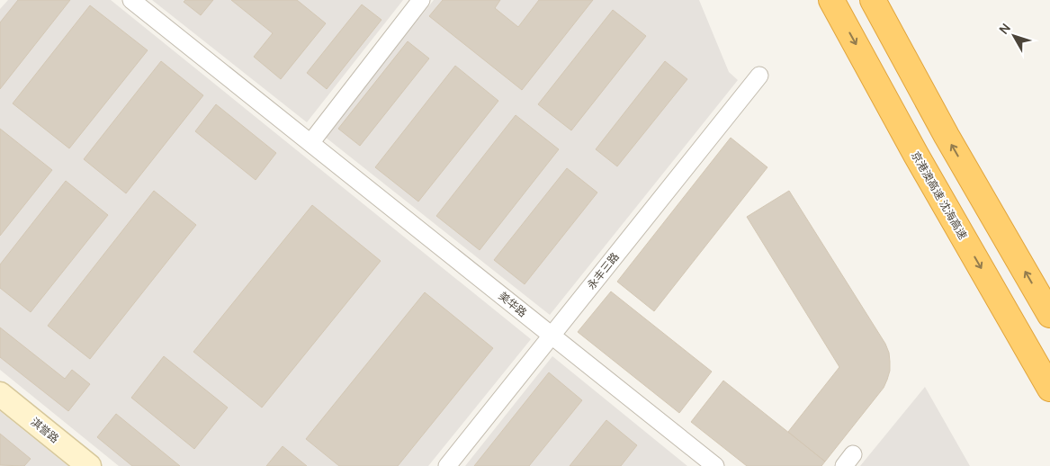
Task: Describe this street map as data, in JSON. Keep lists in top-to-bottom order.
{
  "streets": {
    "highway": ["京港澳高速 沈海高速"],
    "street": ["永丰三路", "美华路", "淇誉路"]
  },
  "crossings": [
    ["永丰三路", "美华路"]
  ],
  "north": "top left"
}
